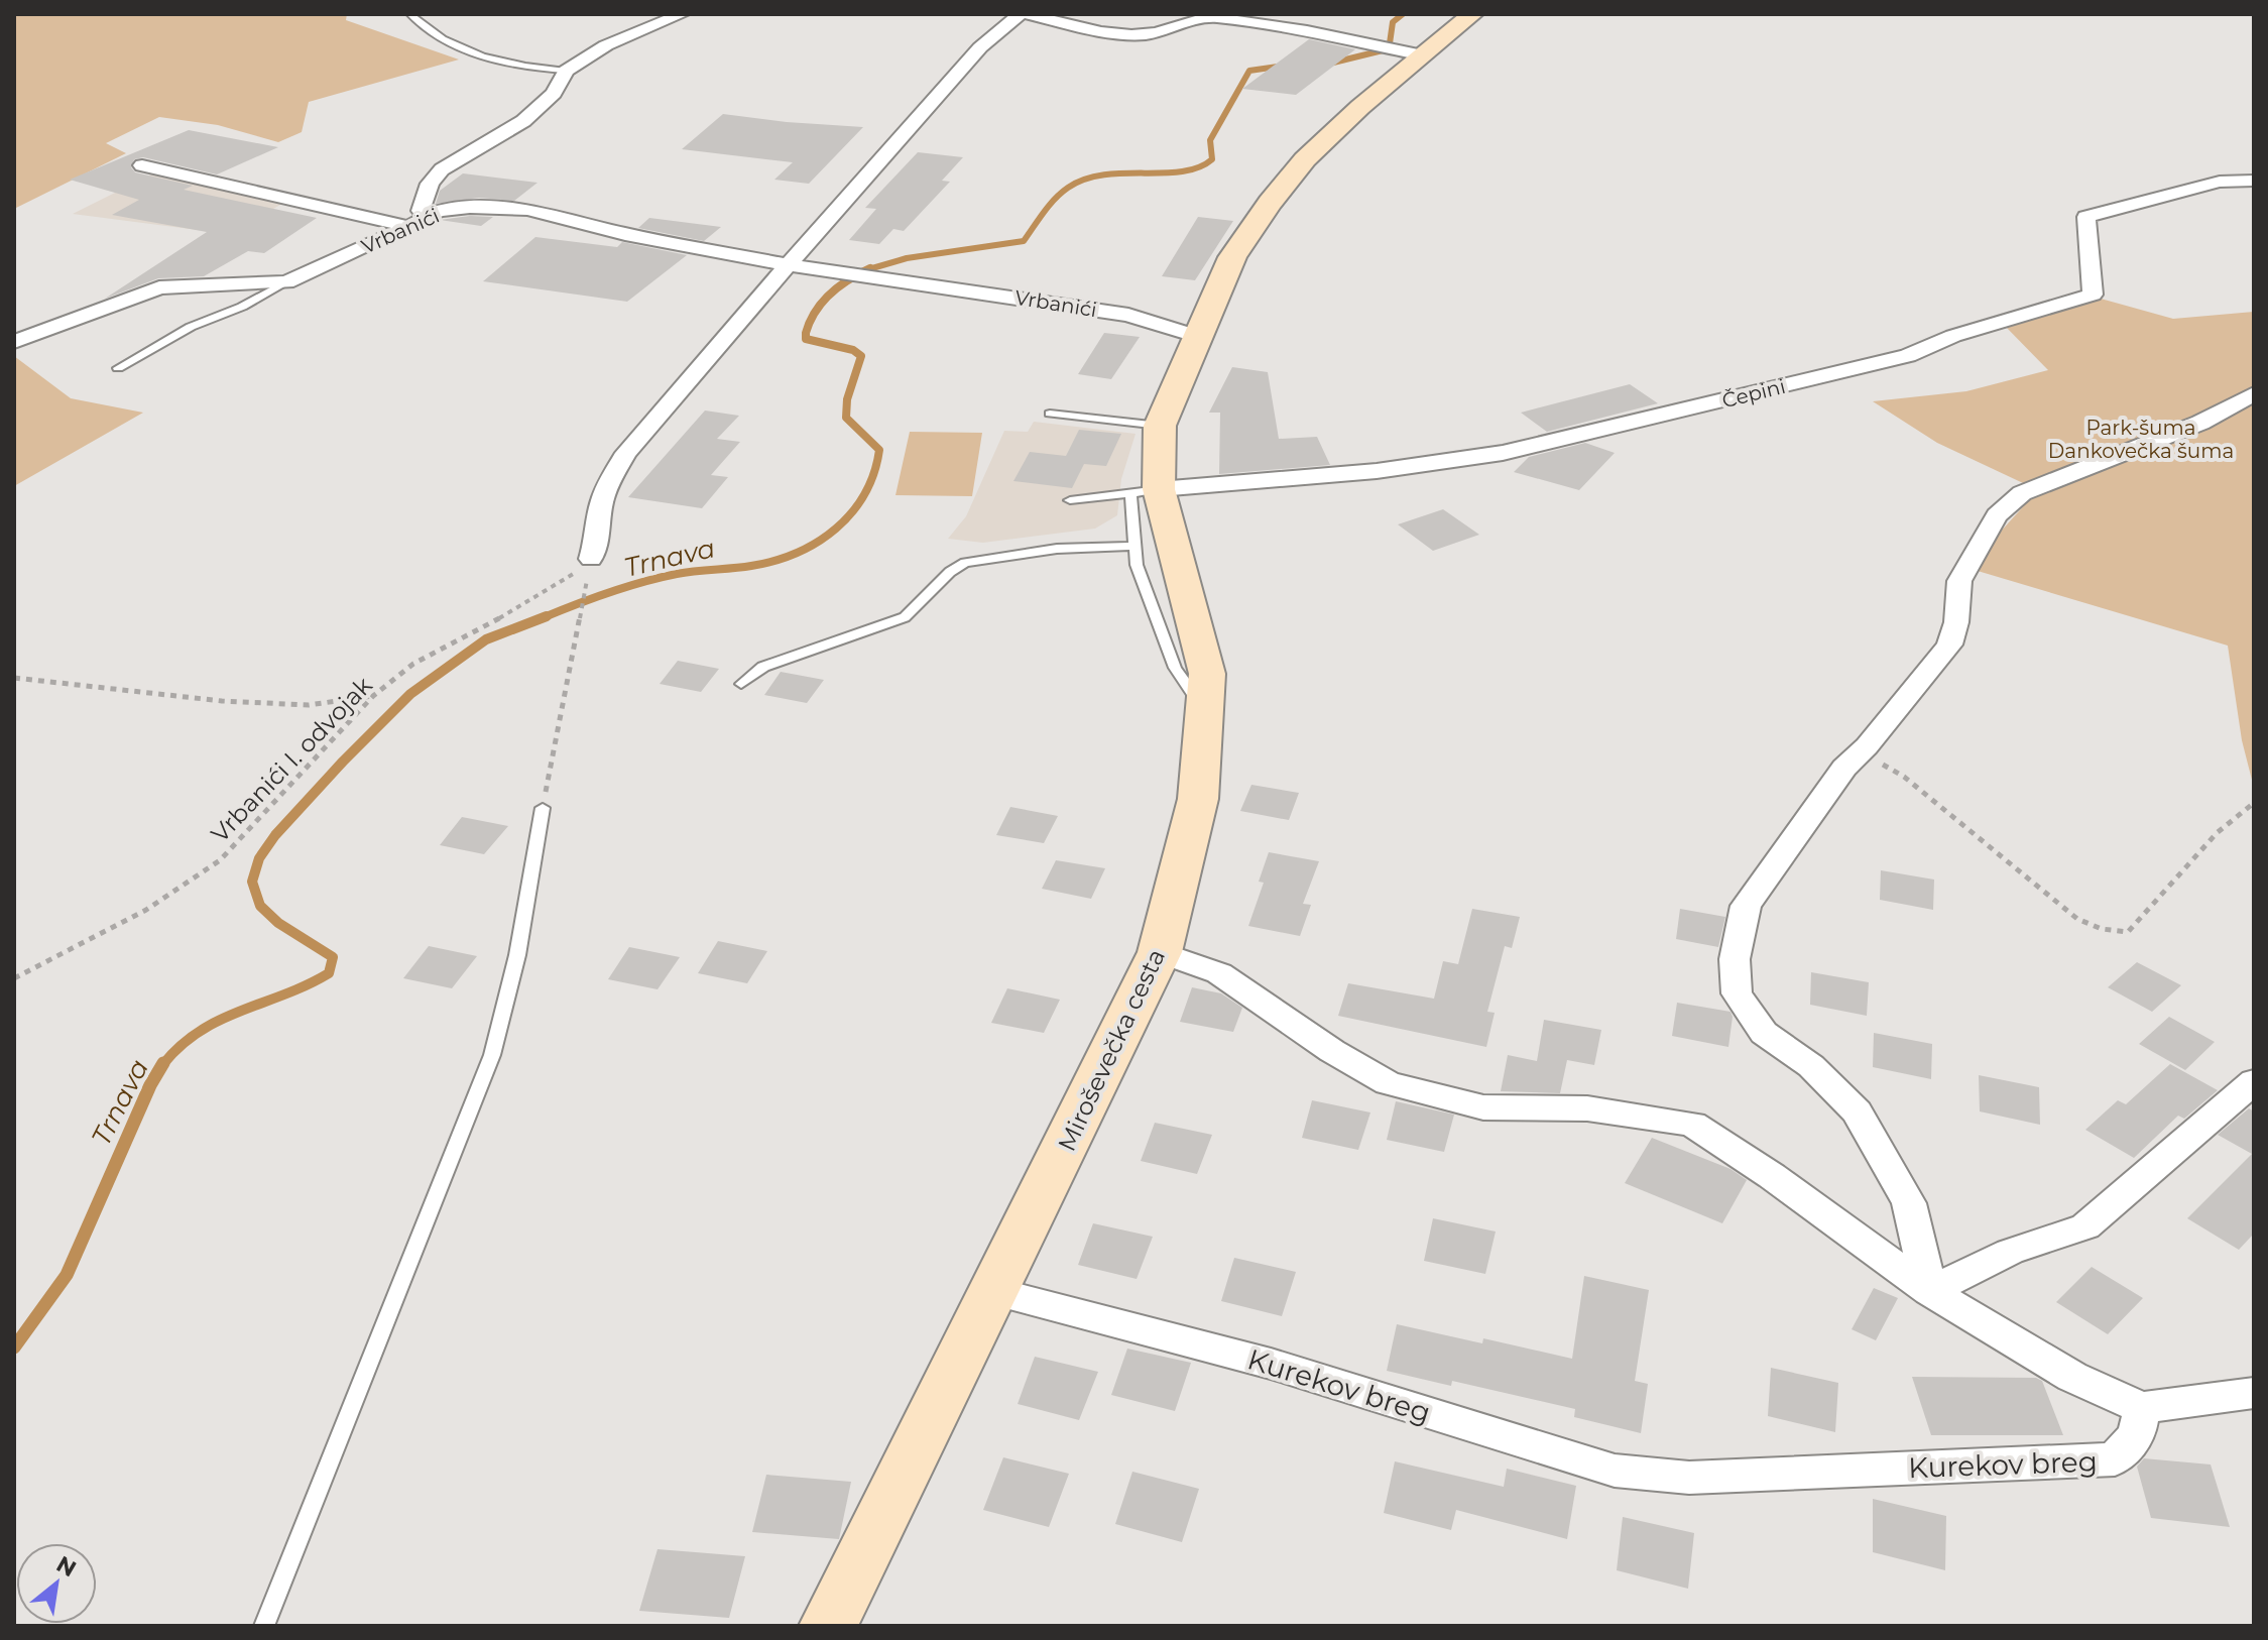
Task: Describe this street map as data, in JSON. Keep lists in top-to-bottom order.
{
  "streets": {
    "main road": ["Miroševečka cesta"],
    "street": ["Vrbanići", "Čepini", "Kurekov breg"],
    "path": ["Vrbanići I. odvojak"]
  },
  "crossings": [
    ["Vrbanići", "Miroševečka cesta"],
    ["Čepini", "Miroševečka cesta"],
    ["Miroševečka cesta", "Kurekov breg"]
  ],
  "water": ["Trnava"],
  "parks": ["Park-šuma Dankovečka šuma"],
  "north": "top right"
}
